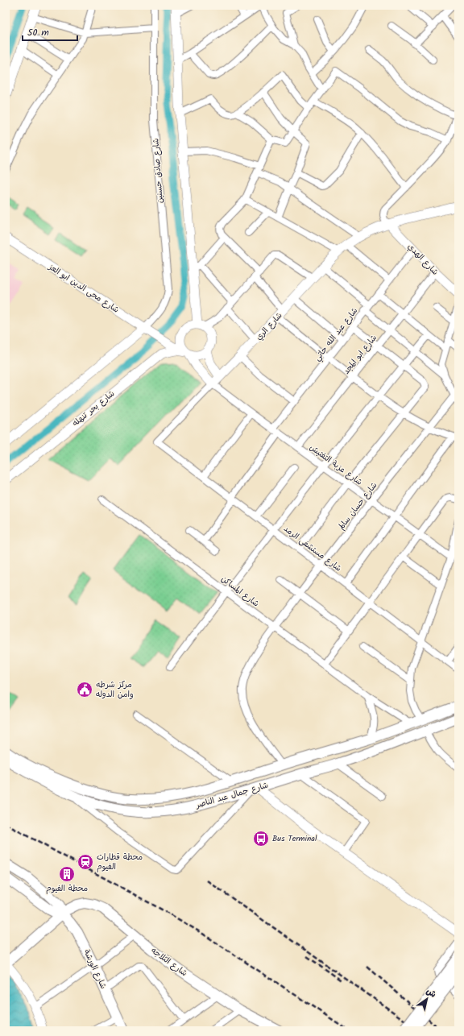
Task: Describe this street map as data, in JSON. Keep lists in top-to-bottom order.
{
  "streets": {
    "main road": [
      "شارع الهدي",
      "شارع محى الدين ابو العز",
      "شارع الري",
      "شارع بحر تنهله",
      "شارع جمال عبد الناصر",
      "شارع الثلاجه",
      "شارع الورشة"
    ],
    "street": [
      "شارع صادق حسنين",
      "شارع عبد الله حاتي",
      "شارع ابو المجد",
      "شارع عزبة التفتيش",
      "شارع حسان سالم",
      "شارع مستشفى الرمد",
      "شارع المساكن"
    ]
  },
  "crossings": [
    ["شارع صادق حسنين", "شارع محى الدين ابو العز"],
    ["شارع الهدي", "شارع الري"],
    ["شارع الهدي", "شارع عبد الله حاتي"],
    ["شارع الهدي", "شارع ابو المجد"],
    ["شارع محى الدين ابو العز", "شارع بحر تنهله"],
    ["شارع الري", "شارع عزبة التفتيش"],
    ["شارع الري", "شارع مستشفى الرمد"],
    ["شارع عبد الله حاتي", "شارع عزبة التفتيش"],
    ["شارع عبد الله حاتي", "شارع مستشفى الرمد"],
    ["شارع ابو المجد", "شارع عزبة التفتيش"],
    ["شارع عزبة التفتيش", "شارع حسان سالم"],
    ["شارع حسان سالم", "شارع مستشفى الرمد"],
    ["شارع حسان سالم", "شارع المساكن"],
    ["شارع حسان سالم", "شارع جمال عبد الناصر"],
    ["شارع المساكن", "شارع جمال عبد الناصر"],
    ["شارع الثلاجه", "شارع الورشة"]
  ],
  "places": {
    "public building": ["مركز شرطه وامن الدوله"],
    "bus stop": ["Bus Terminal"],
    "station": ["محطة قطارات الفيوم"],
    "building": ["محطة الفيوم"]
  },
  "scale_bar": "50 m",
  "north": "top right"
}
